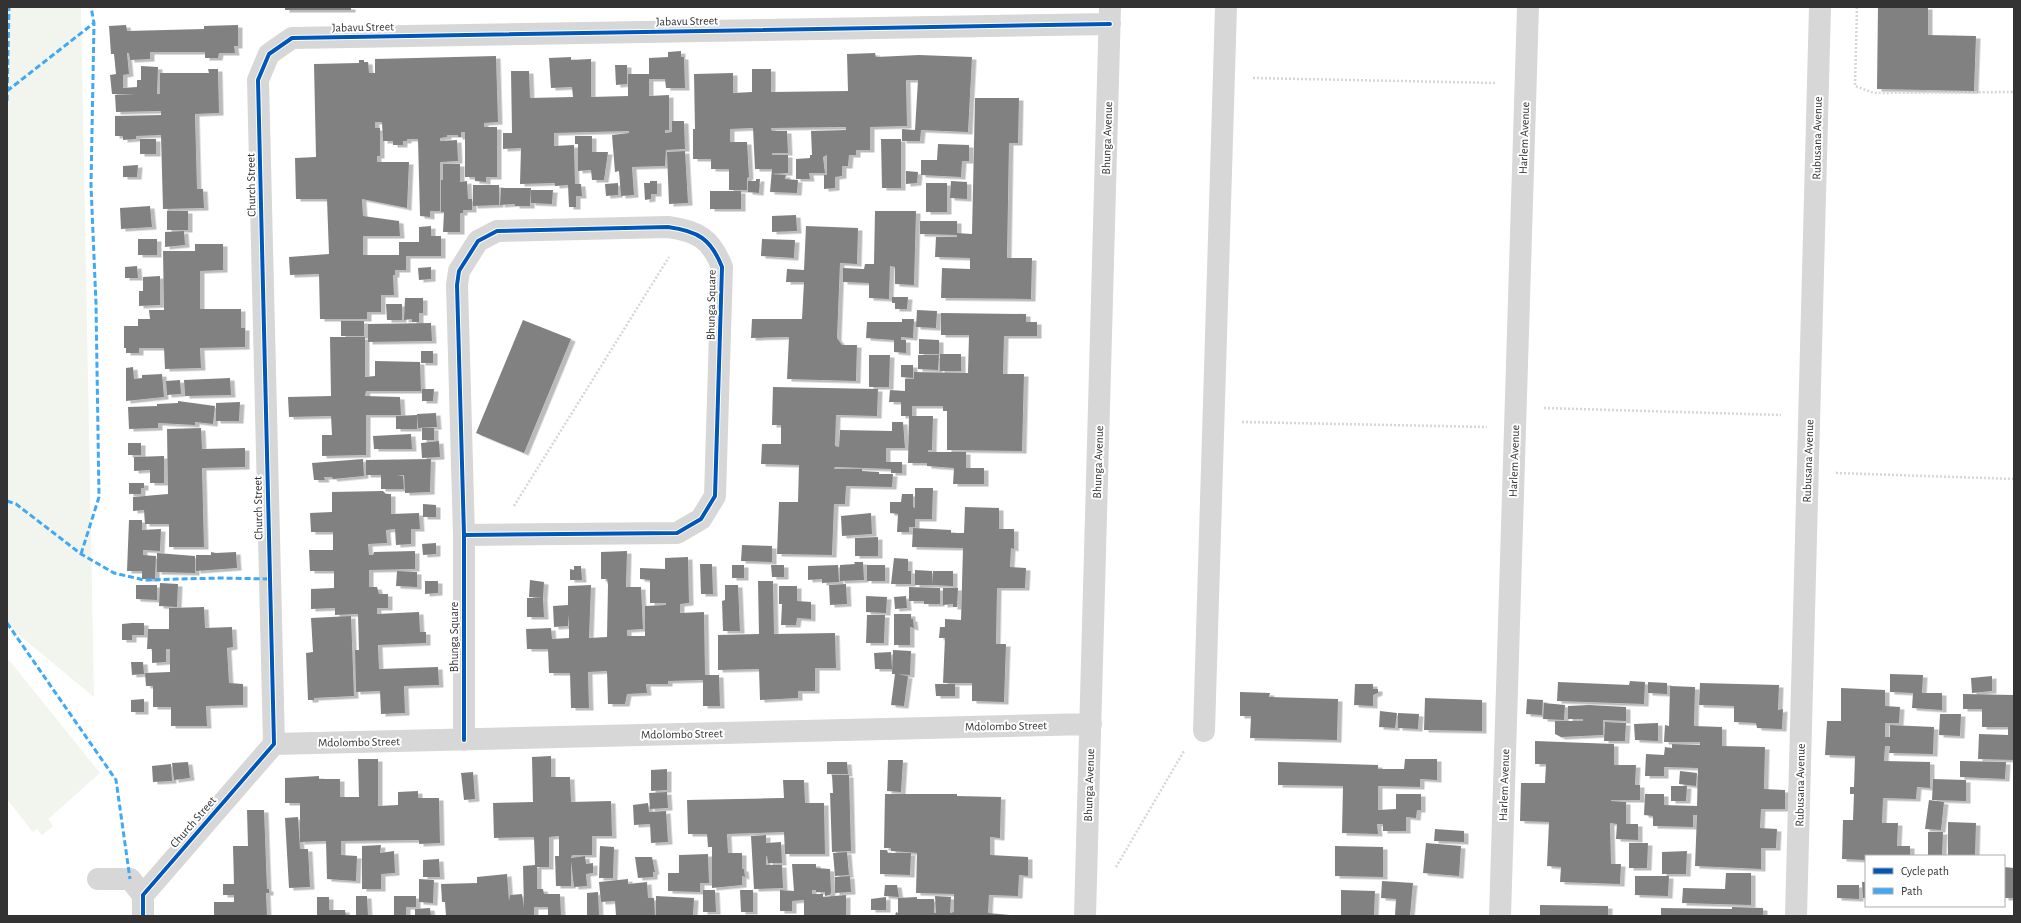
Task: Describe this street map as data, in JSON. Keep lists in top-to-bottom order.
{
  "streets": {
    "street": [
      "Jabavu Street",
      "Bhunga Avenue",
      "Harlem Avenue",
      "Rubusana Avenue",
      "Church Street",
      "Bhunga Square",
      "Mdolombo Street"
    ]
  },
  "crossings": [
    ["Jabavu Street", "Bhunga Avenue"],
    ["Jabavu Street", "Church Street"],
    ["Bhunga Avenue", "Mdolombo Street"],
    ["Church Street", "Mdolombo Street"],
    ["Bhunga Square", "Mdolombo Street"]
  ],
  "legend": ["Cycle path", "Path"]
}
